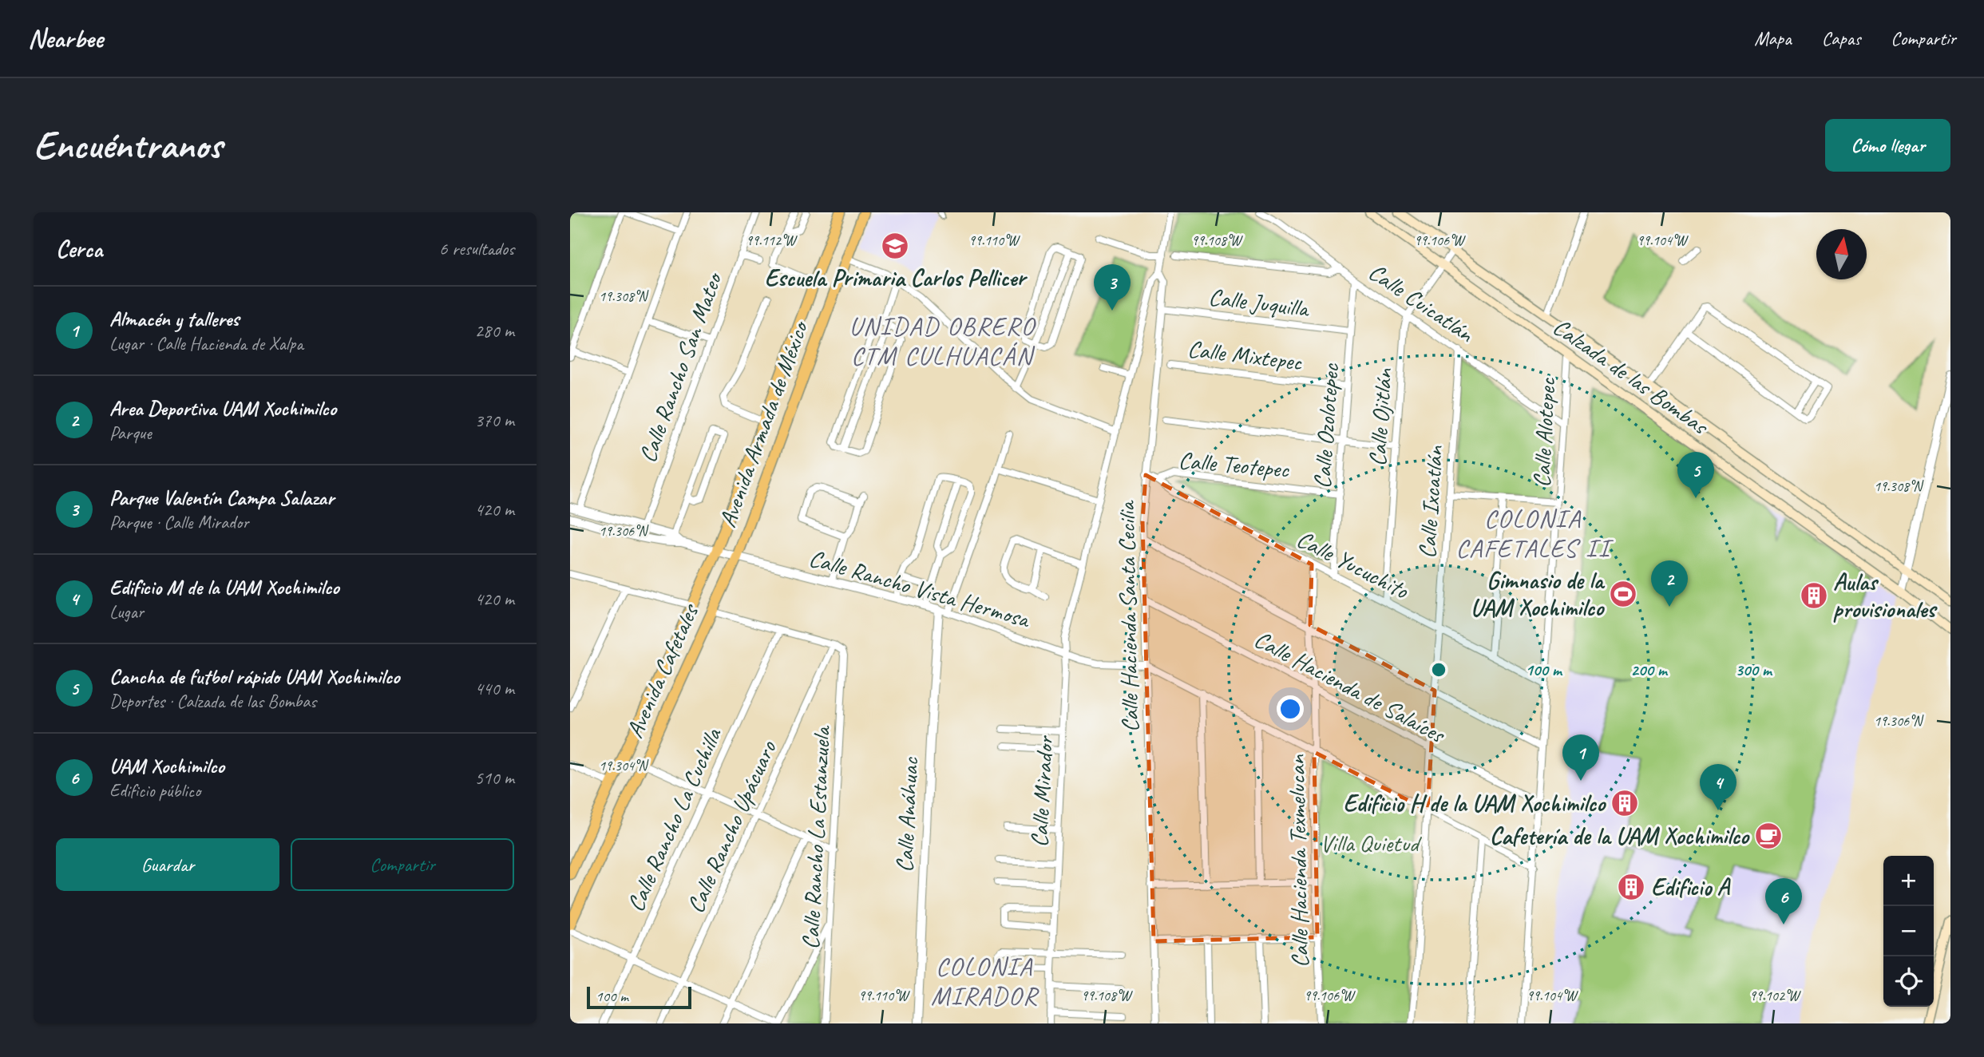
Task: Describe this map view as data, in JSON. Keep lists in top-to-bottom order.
{
  "streets": {
    "main road": ["Calzada de las Bombas", "Avenida Armada de México", "Avenida Cafetales"],
    "street": [
      "Calle Juquilla",
      "Calle Cuicatlán",
      "Calle Mixtepec",
      "Calle Rancho San Mateo",
      "Calle Ojitlán",
      "Calle Ozolotepec",
      "Calle Alotepec",
      "Calle Teotepec",
      "Calle Ixcatlán",
      "Calle Yucuchito",
      "Calle Rancho Vista Hermosa",
      "Calle Hacienda Santa Cecilia",
      "Calle Hacienda de Salaíces",
      "Calle Mirador",
      "Calle Anáhuac",
      "Calle Rancho La Cuchilla",
      "Calle Rancho Upácuaro",
      "Calle Rancho La Estanzuela",
      "Calle Hacienda Texmelucan"
    ]
  },
  "crossings": [
    ["Calle Juquilla", "Calle Ozolotepec"],
    ["Calle Juquilla", "Calle Hacienda Santa Cecilia"],
    ["Calle Cuicatlán", "Calle Ojitlán"],
    ["Calle Cuicatlán", "Calle Ozolotepec"],
    ["Calle Cuicatlán", "Calle Alotepec"],
    ["Calle Cuicatlán", "Calle Ixcatlán"],
    ["Calle Mixtepec", "Calle Ozolotepec"],
    ["Calle Rancho San Mateo", "Calle Rancho Vista Hermosa"],
    ["Calzada de las Bombas", "Calle Ojitlán"],
    ["Calzada de las Bombas", "Calle Alotepec"],
    ["Calle Ojitlán", "Calle Yucuchito"],
    ["Avenida Armada de México", "Calle Rancho Vista Hermosa"],
    ["Avenida Armada de México", "Avenida Cafetales"],
    ["Calle Ozolotepec", "Calle Teotepec"],
    ["Calle Ozolotepec", "Calle Yucuchito"],
    ["Calle Alotepec", "Calle Yucuchito"],
    ["Calle Alotepec", "Calle Hacienda de Salaíces"],
    ["Calle Teotepec", "Calle Yucuchito"],
    ["Calle Ixcatlán", "Calle Yucuchito"],
    ["Calle Ixcatlán", "Calle Hacienda de Salaíces"],
    ["Calle Yucuchito", "Calle Hacienda Santa Cecilia"],
    ["Calle Yucuchito", "Calle Hacienda Texmelucan"],
    ["Calle Rancho Vista Hermosa", "Calle Hacienda Santa Cecilia"],
    ["Calle Rancho Vista Hermosa", "Avenida Cafetales"],
    ["Calle Rancho Vista Hermosa", "Calle Mirador"],
    ["Calle Rancho Vista Hermosa", "Calle Anáhuac"],
    ["Calle Hacienda Santa Cecilia", "Calle Hacienda de Salaíces"],
    ["Calle Hacienda Santa Cecilia", "Calle Mirador"],
    ["Calle Hacienda de Salaíces", "Calle Hacienda Texmelucan"],
    ["Calle Rancho Upácuaro", "Calle Rancho La Estanzuela"]
  ],
  "districts": ["UNIDAD OBRERO CTM CULHUACÁN", "COLONIA CAFETALES II", "COLONIA MIRADOR"],
  "parks": ["Villa Quietud"],
  "places": {
    "school or university": ["Escuela Primaria Carlos Pellicer"],
    "sports": ["Gimnasio de la UAM Xochimilco"],
    "building": ["Aulas provisionales", "Edificio H de la UAM Xochimilco", "Edificio A"],
    "cafe": ["Cafetería de la UAM Xochimilco"]
  },
  "scale_bar": "100 m",
  "north": "top",
  "page": {
    "header": "Nearbee",
    "nav": ["Mapa", "Capas", "Compartir"],
    "buttons": [
      "Cómo llegar",
      ["Guardar", "Compartir"]
    ],
    "title": "Encuéntranos",
    "heading": ["Cerca", "6 resultados"],
    "pins": [
      "3",
      "5",
      "2",
      "1",
      "4",
      "6"
    ],
    "list": [
      {
        "mark": "1",
        "name": "Almacén y talleres",
        "note": "Lugar · Calle Hacienda de Xalpa",
        "value": "280 m"
      },
      {
        "mark": "2",
        "name": "Area Deportiva UAM Xochimilco",
        "note": "Parque",
        "value": "370 m"
      },
      {
        "mark": "3",
        "name": "Parque Valentín Campa Salazar",
        "note": "Parque · Calle Mirador",
        "value": "420 m"
      },
      {
        "mark": "4",
        "name": "Edificio M de la UAM Xochimilco",
        "note": "Lugar",
        "value": "420 m"
      },
      {
        "mark": "5",
        "name": "Cancha de futbol rápido UAM Xochimilco",
        "note": "Deportes · Calzada de las Bombas",
        "value": "440 m"
      },
      {
        "mark": "6",
        "name": "UAM Xochimilco",
        "note": "Edificio público",
        "value": "510 m"
      }
    ],
    "map_buttons": ["+", "−"],
    "scale": "100 m"
  },
  "coordinates": [
    "99.112°W",
    "99.110°W",
    "99.108°W",
    "99.106°W",
    "99.104°W",
    "19.308°N",
    "19.306°N",
    "19.304°N",
    "99.102°W"
  ],
  "rings": ["100 m", "200 m", "300 m"]
}
